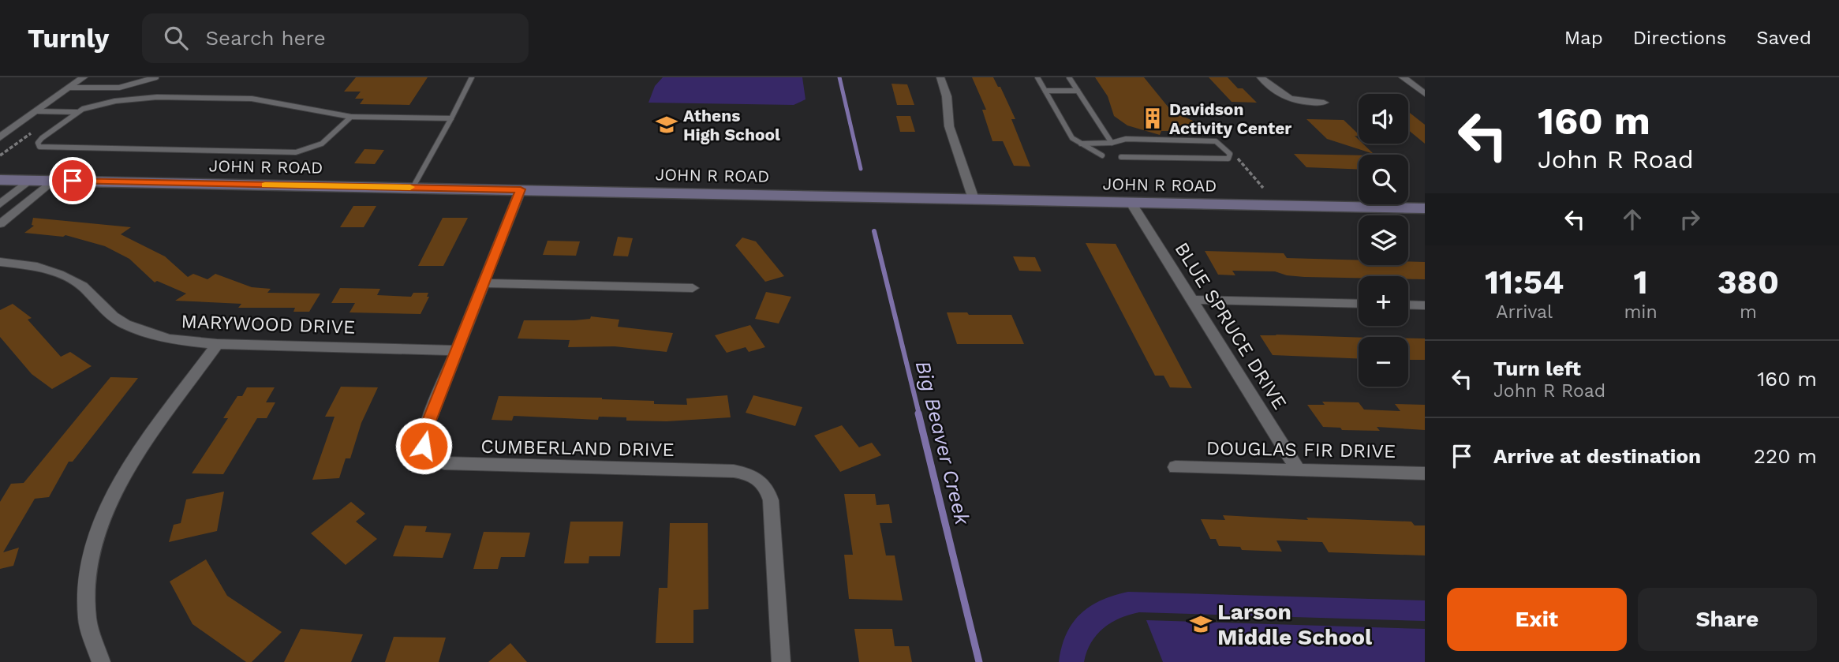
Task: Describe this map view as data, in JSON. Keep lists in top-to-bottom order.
{
  "streets": {
    "main road": ["JOHN R ROAD"],
    "street": [
      "MARYWOOD DRIVE",
      "BLUE SPRUCE DRIVE",
      "CUMBERLAND DRIVE",
      "DOUGLAS FIR DRIVE"
    ]
  },
  "crossings": [
    ["JOHN R ROAD", "BLUE SPRUCE DRIVE"],
    ["JOHN R ROAD", "CUMBERLAND DRIVE"],
    ["MARYWOOD DRIVE", "CUMBERLAND DRIVE"],
    ["BLUE SPRUCE DRIVE", "DOUGLAS FIR DRIVE"]
  ],
  "water": ["Big Beaver Creek"],
  "places": {
    "building": ["Davidson Activity Center"],
    "school or university": ["Athens High School", "Larson Middle School"]
  },
  "page": {
    "header": "Turnly",
    "search": "Search here",
    "nav": ["Map", "Directions", "Saved"],
    "turn": ["160 m", "John R Road"],
    "map_buttons": ["+", "−"],
    "eta": [
      "11:54",
      "Arrival",
      "1",
      "min",
      "380",
      "m"
    ],
    "list": [
      {
        "name": "Turn left",
        "note": "John R Road",
        "value": "160 m"
      },
      {
        "name": "Arrive at destination",
        "value": "220 m"
      }
    ],
    "buttons": ["Exit", "Share"]
  }
}
